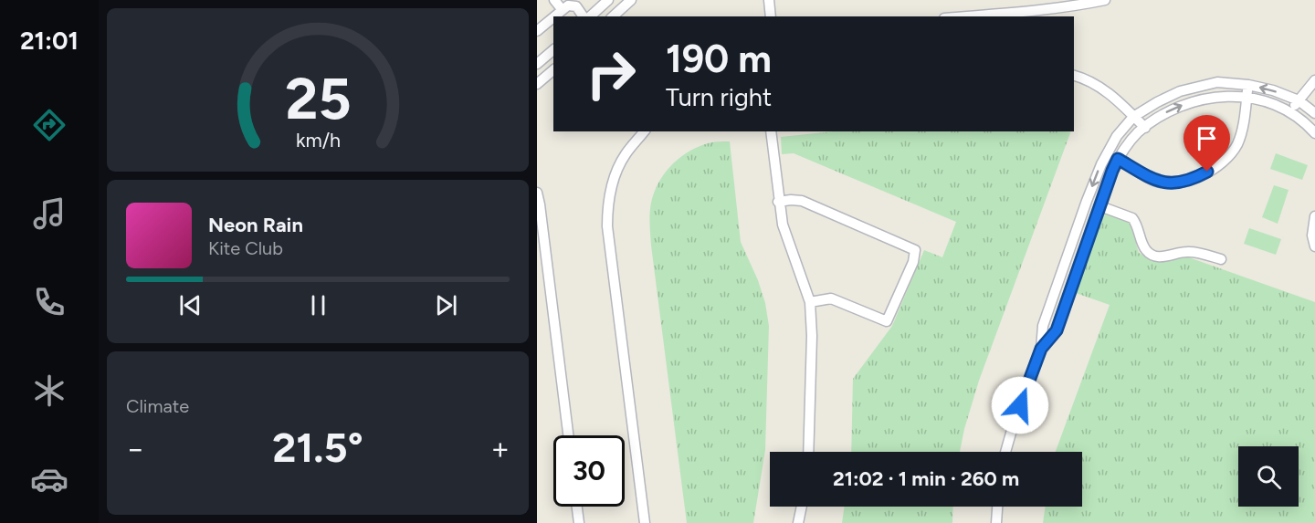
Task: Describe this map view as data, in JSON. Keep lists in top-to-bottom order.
{
  "page": {
    "tabs": "21:01",
    "turn": ["190 m", "Turn right"],
    "song": ["Neon Rain", "Kite Club"],
    "tile": "Climate",
    "heat": ["−", "21.5°", "+"],
    "limit": "30",
    "trip": "21:02 · 1 min · 260 m",
    "gauge": ["25", "km/h"]
  }
}
